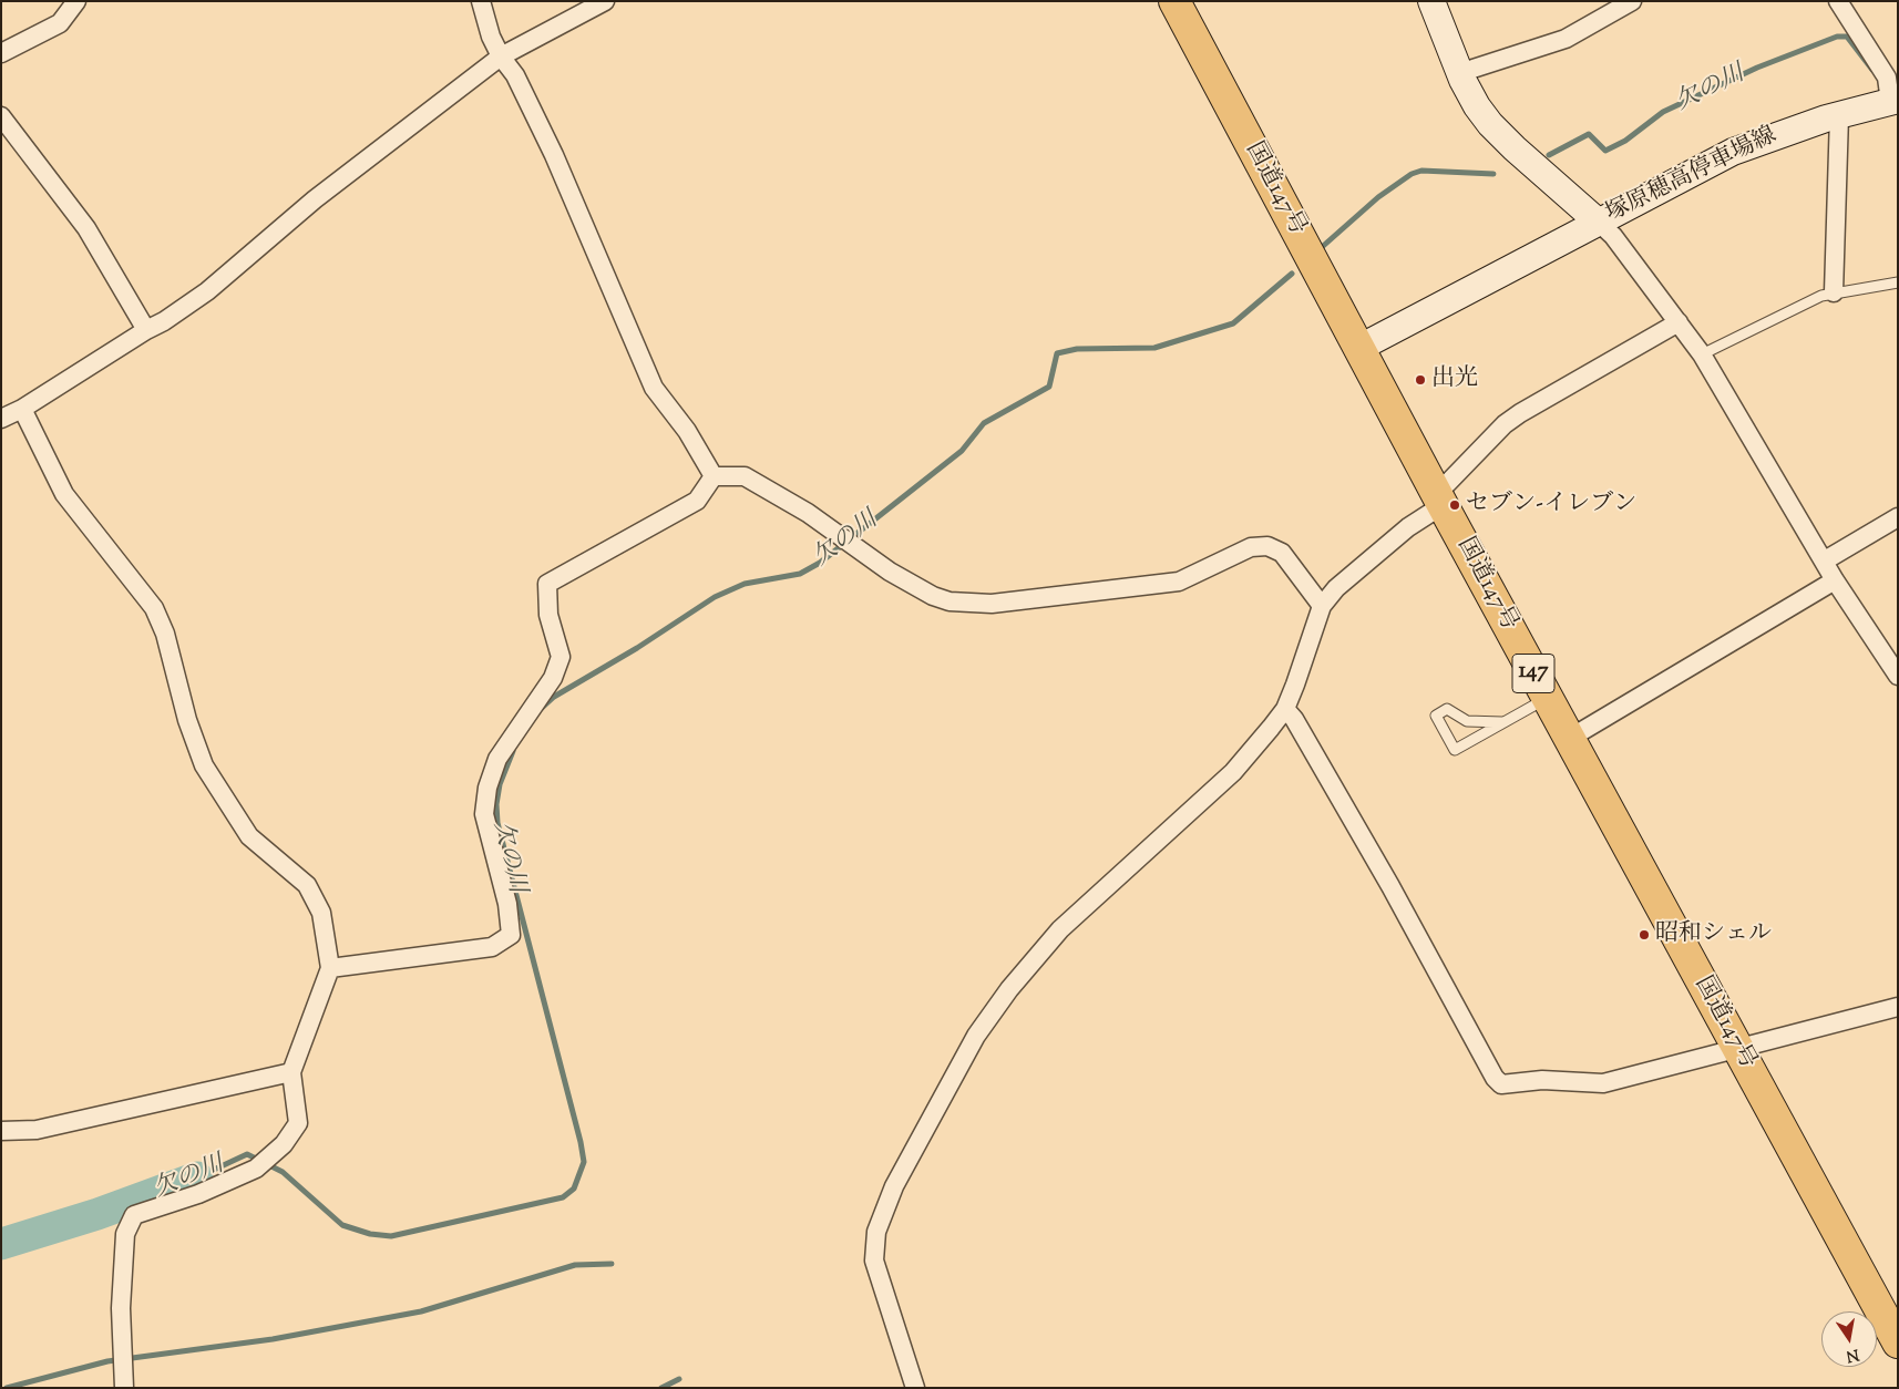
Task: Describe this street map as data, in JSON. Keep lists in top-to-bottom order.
{
  "streets": {
    "highway": ["国道147号", "147"],
    "main road": ["塚原穂高停車場線"]
  },
  "water": ["欠の川"],
  "places": ["出光", "セブン-イレブン", "昭和シェル"],
  "north": "bottom"
}
